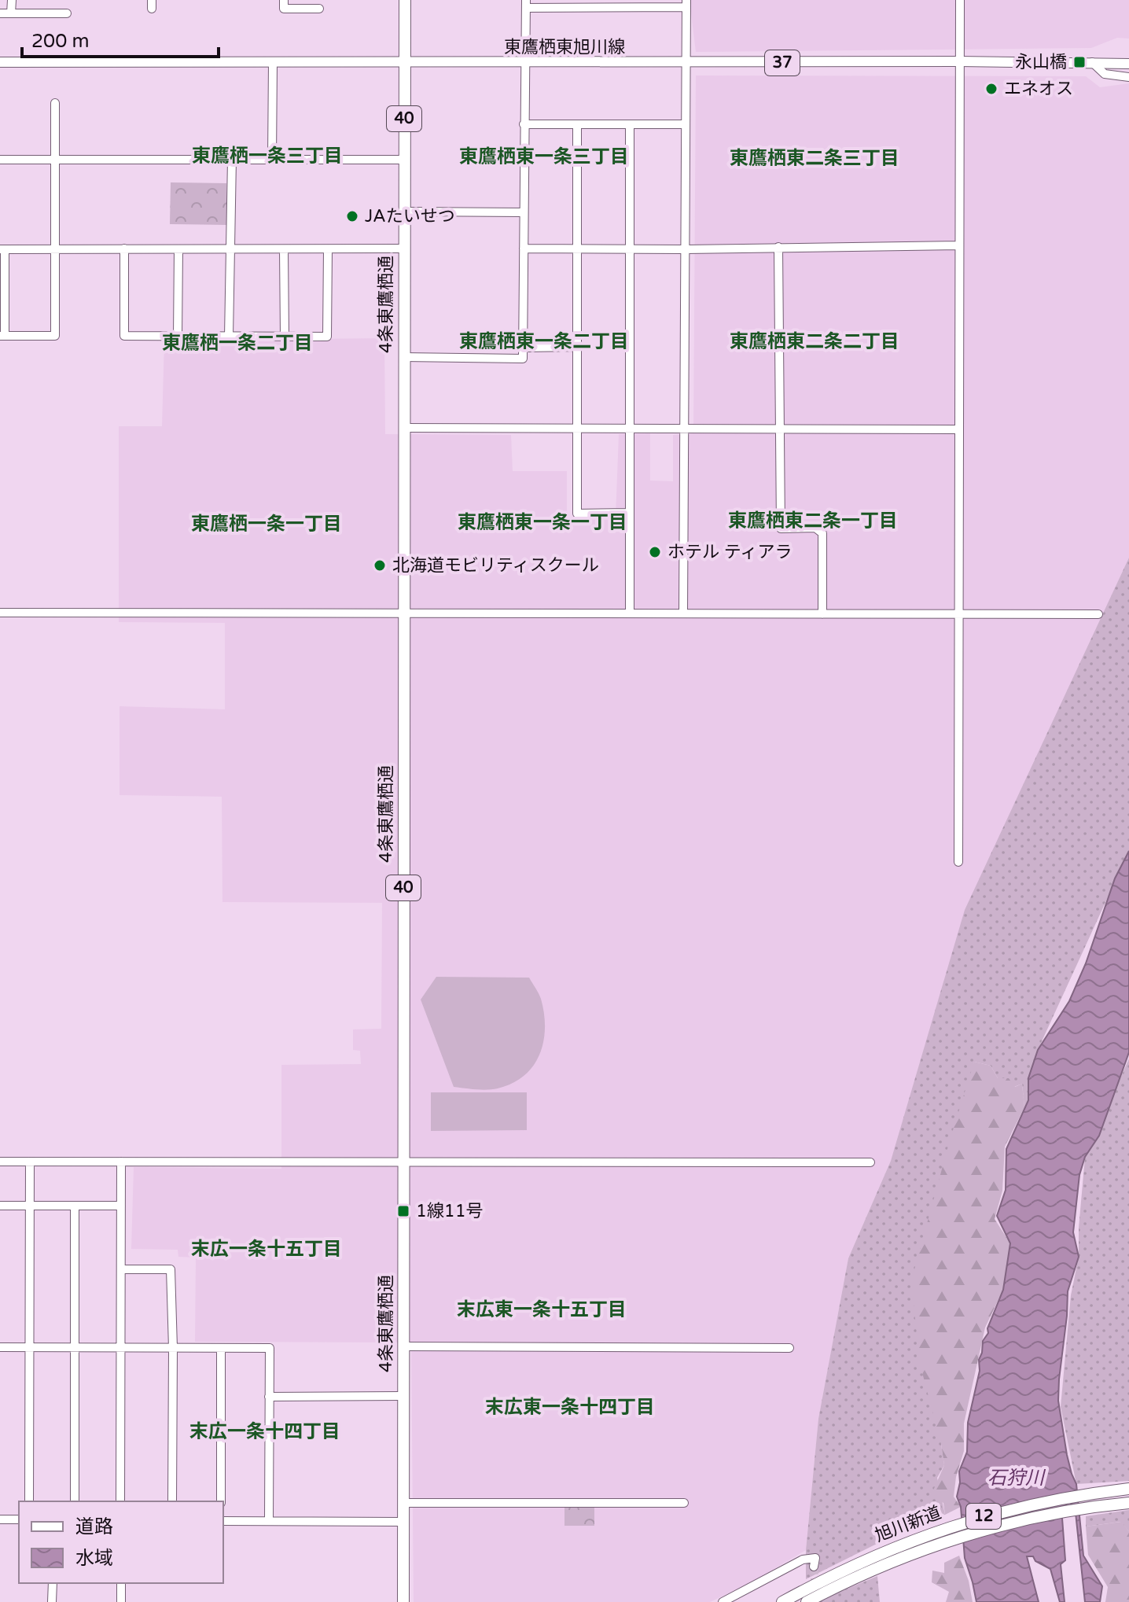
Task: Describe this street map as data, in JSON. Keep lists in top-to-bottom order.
{
  "streets": {
    "highway": [
      "40",
      "4条東鷹栖通",
      "12",
      "旭川新道"
    ],
    "main road": ["東鷹栖東旭川線", "37"]
  },
  "crossings": [
    ["東鷹栖東旭川線", "40"],
    ["東鷹栖東旭川線", "4条東鷹栖通"],
    ["40", "4条東鷹栖通"]
  ],
  "districts": [
    "東鷹栖一条三丁目",
    "東鷹栖東一条三丁目",
    "東鷹栖東二条三丁目",
    "東鷹栖東一条二丁目",
    "東鷹栖東二条二丁目",
    "東鷹栖一条二丁目",
    "東鷹栖東二条一丁目",
    "東鷹栖東一条一丁目",
    "東鷹栖一条一丁目",
    "末広一条十五丁目",
    "末広東一条十五丁目",
    "末広東一条十四丁目",
    "末広一条十四丁目"
  ],
  "water": ["石狩川"],
  "places": {
    "transit": ["永山橋", "1線11号"],
    "other": [
      "エネオス",
      "JAたいせつ",
      "ホテル ティアラ",
      "北海道モビリティスクール"
    ]
  },
  "legend": ["道路", "水域"],
  "scale_bar": "200 m"
}
